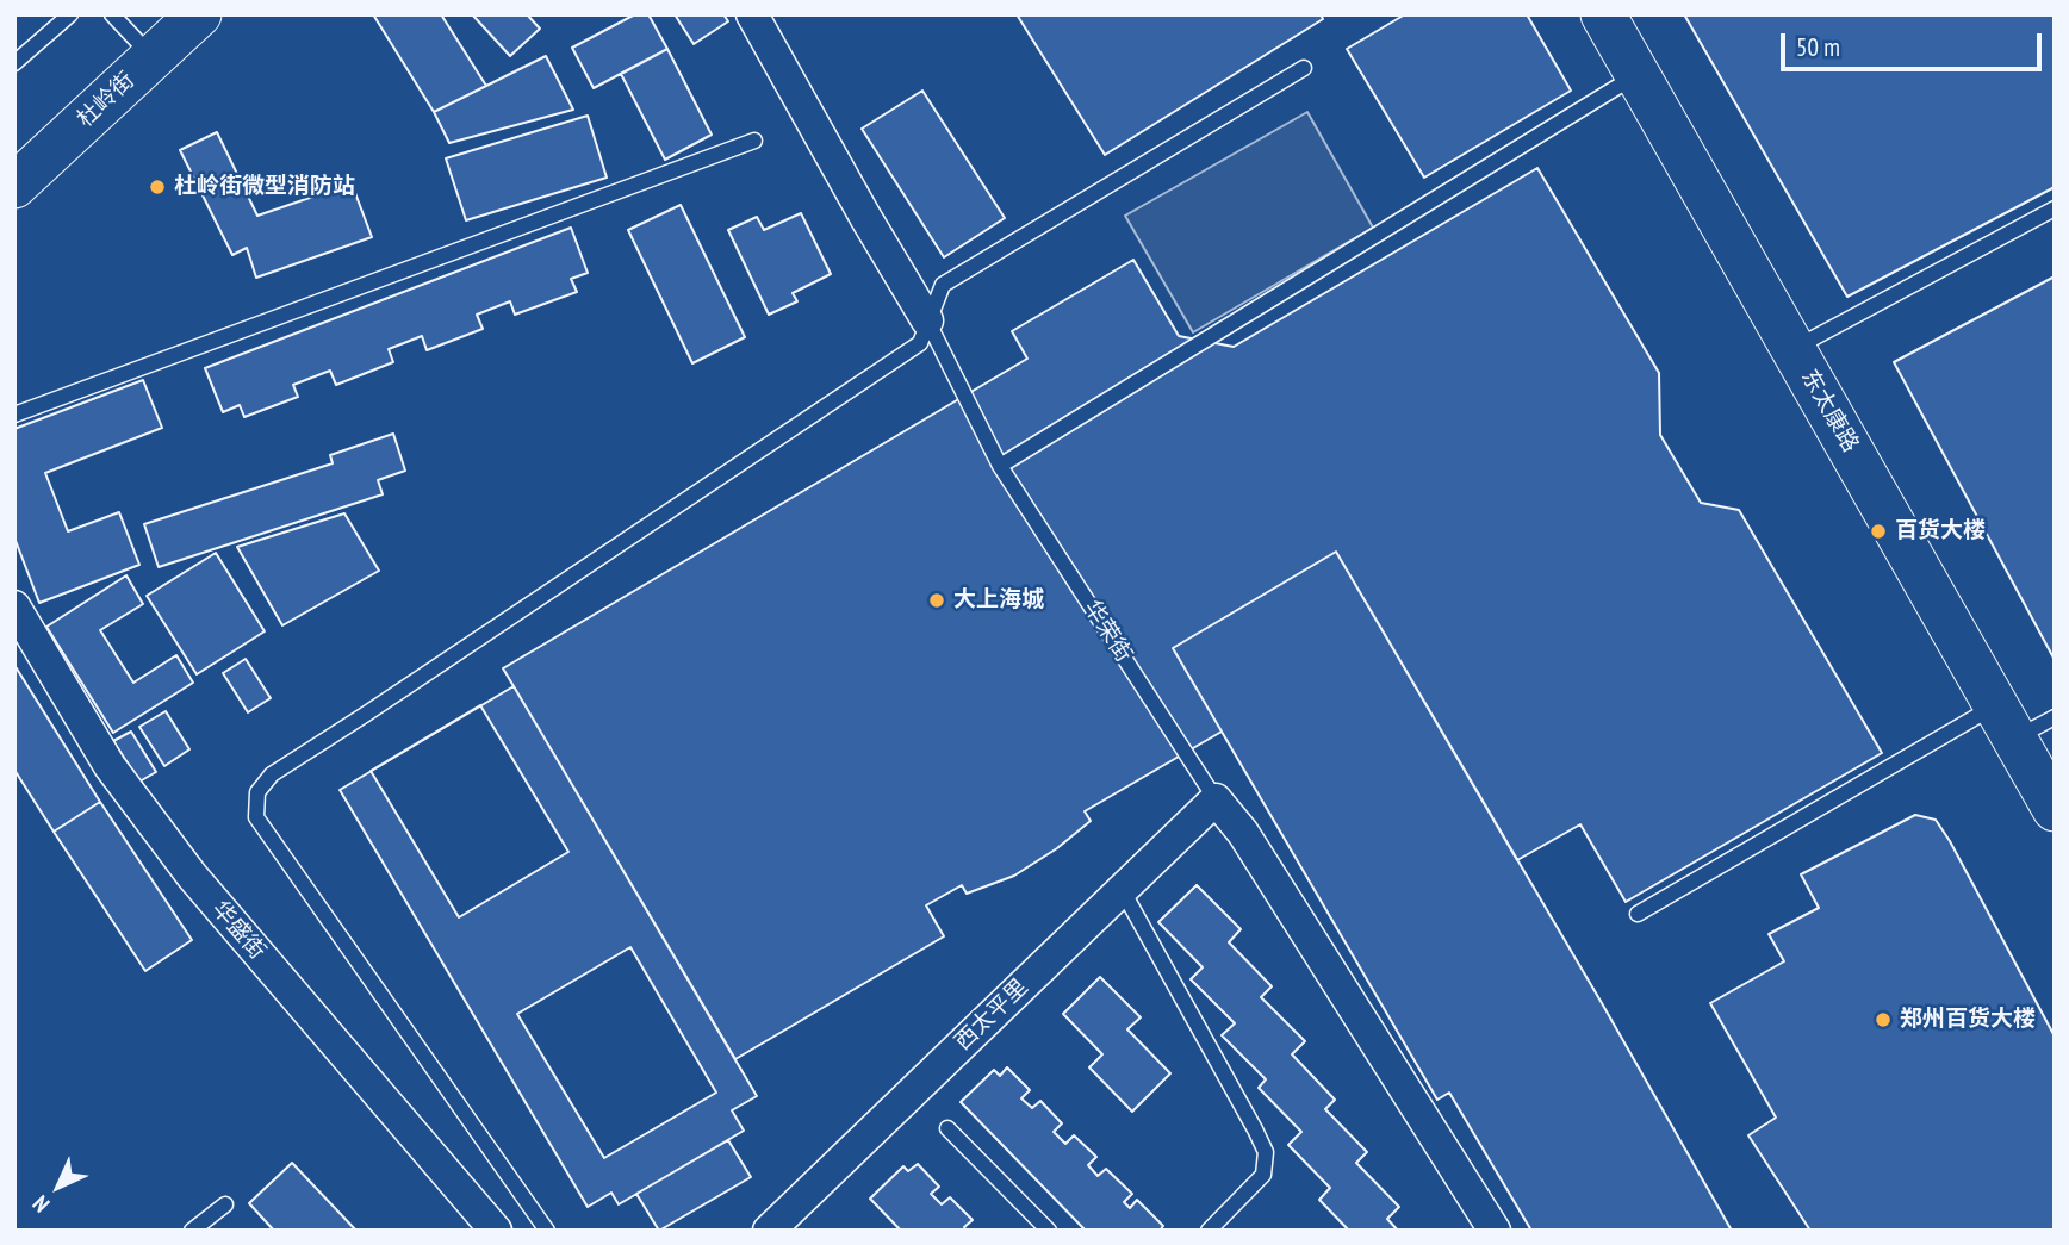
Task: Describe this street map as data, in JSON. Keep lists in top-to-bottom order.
{
  "streets": {
    "street": [
      "杜岭街",
      "东太康路",
      "华荣街",
      "华盛街",
      "西太平里"
    ]
  },
  "crossings": [
    ["华荣街", "西太平里"]
  ],
  "places": [
    "杜岭街微型消防站",
    "百货大楼",
    "大上海城",
    "郑州百货大楼"
  ],
  "scale_bar": "50 m",
  "north": "bottom left"
}
